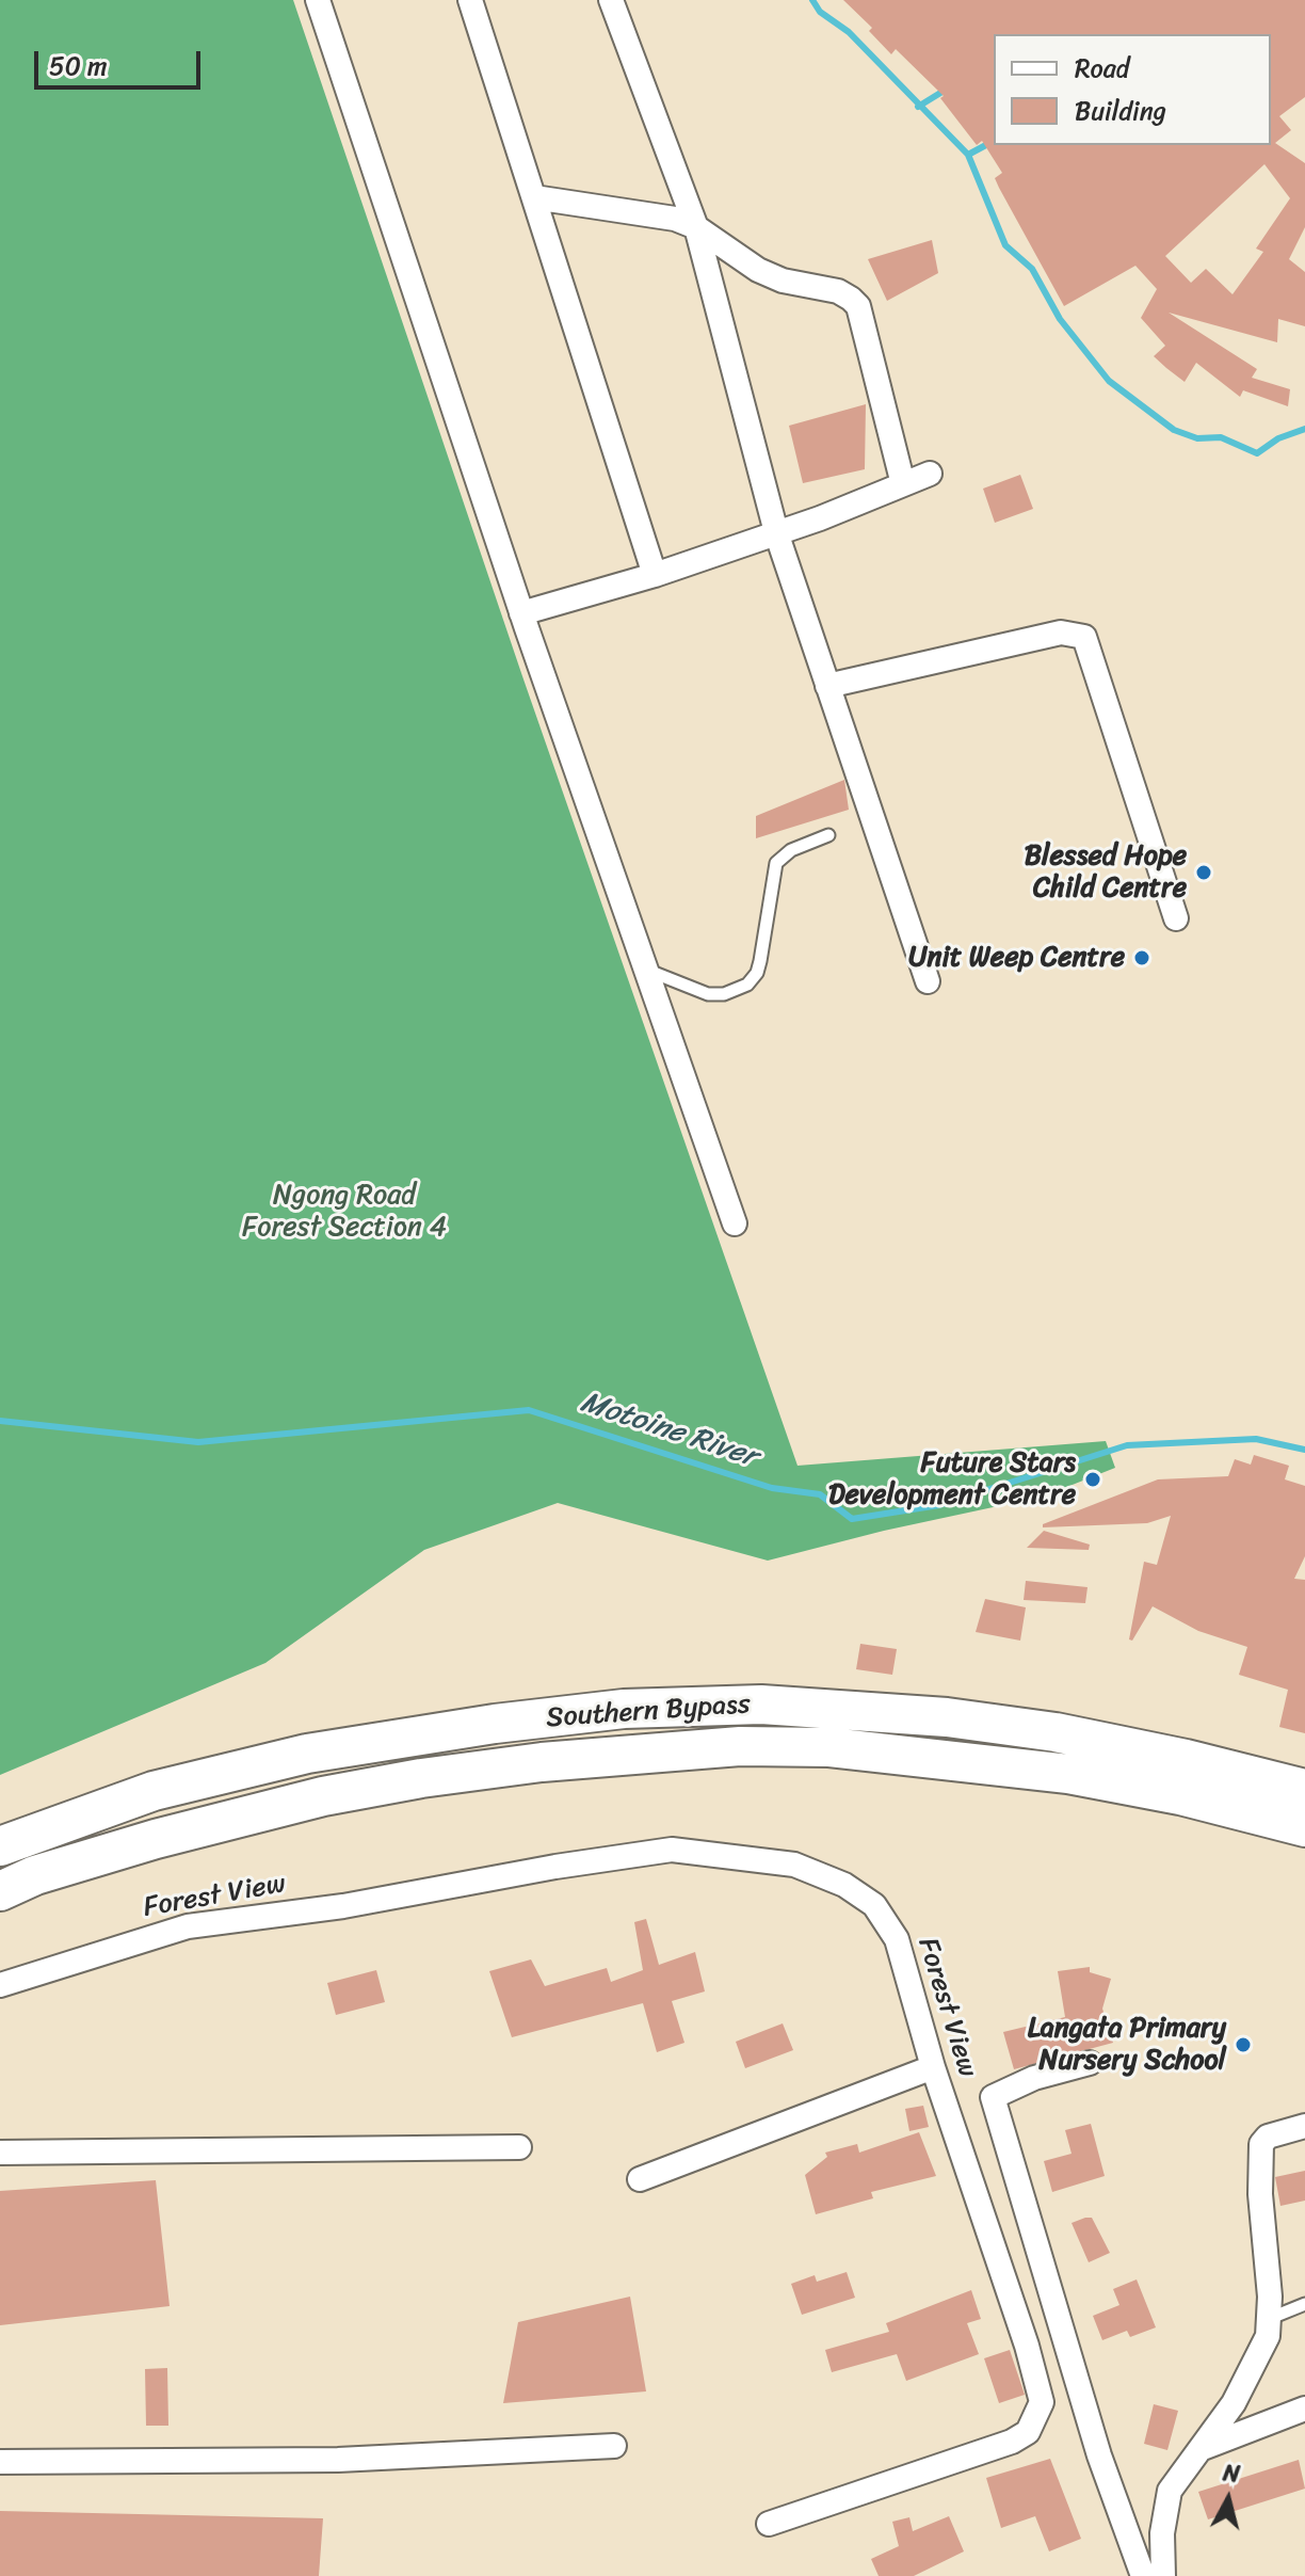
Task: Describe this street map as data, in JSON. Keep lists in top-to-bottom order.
{
  "streets": {
    "highway": ["Southern Bypass"],
    "street": ["Forest View"]
  },
  "water": ["Motoine River"],
  "parks": ["Ngong Road Forest Section 4"],
  "places": [
    "Blessed Hope Child Centre",
    "Unit Weep Centre",
    "Future Stars Development Centre",
    "Langata Primary Nursery School"
  ],
  "legend": ["Road", "Building"],
  "scale_bar": "50 m",
  "north": "top"
}
